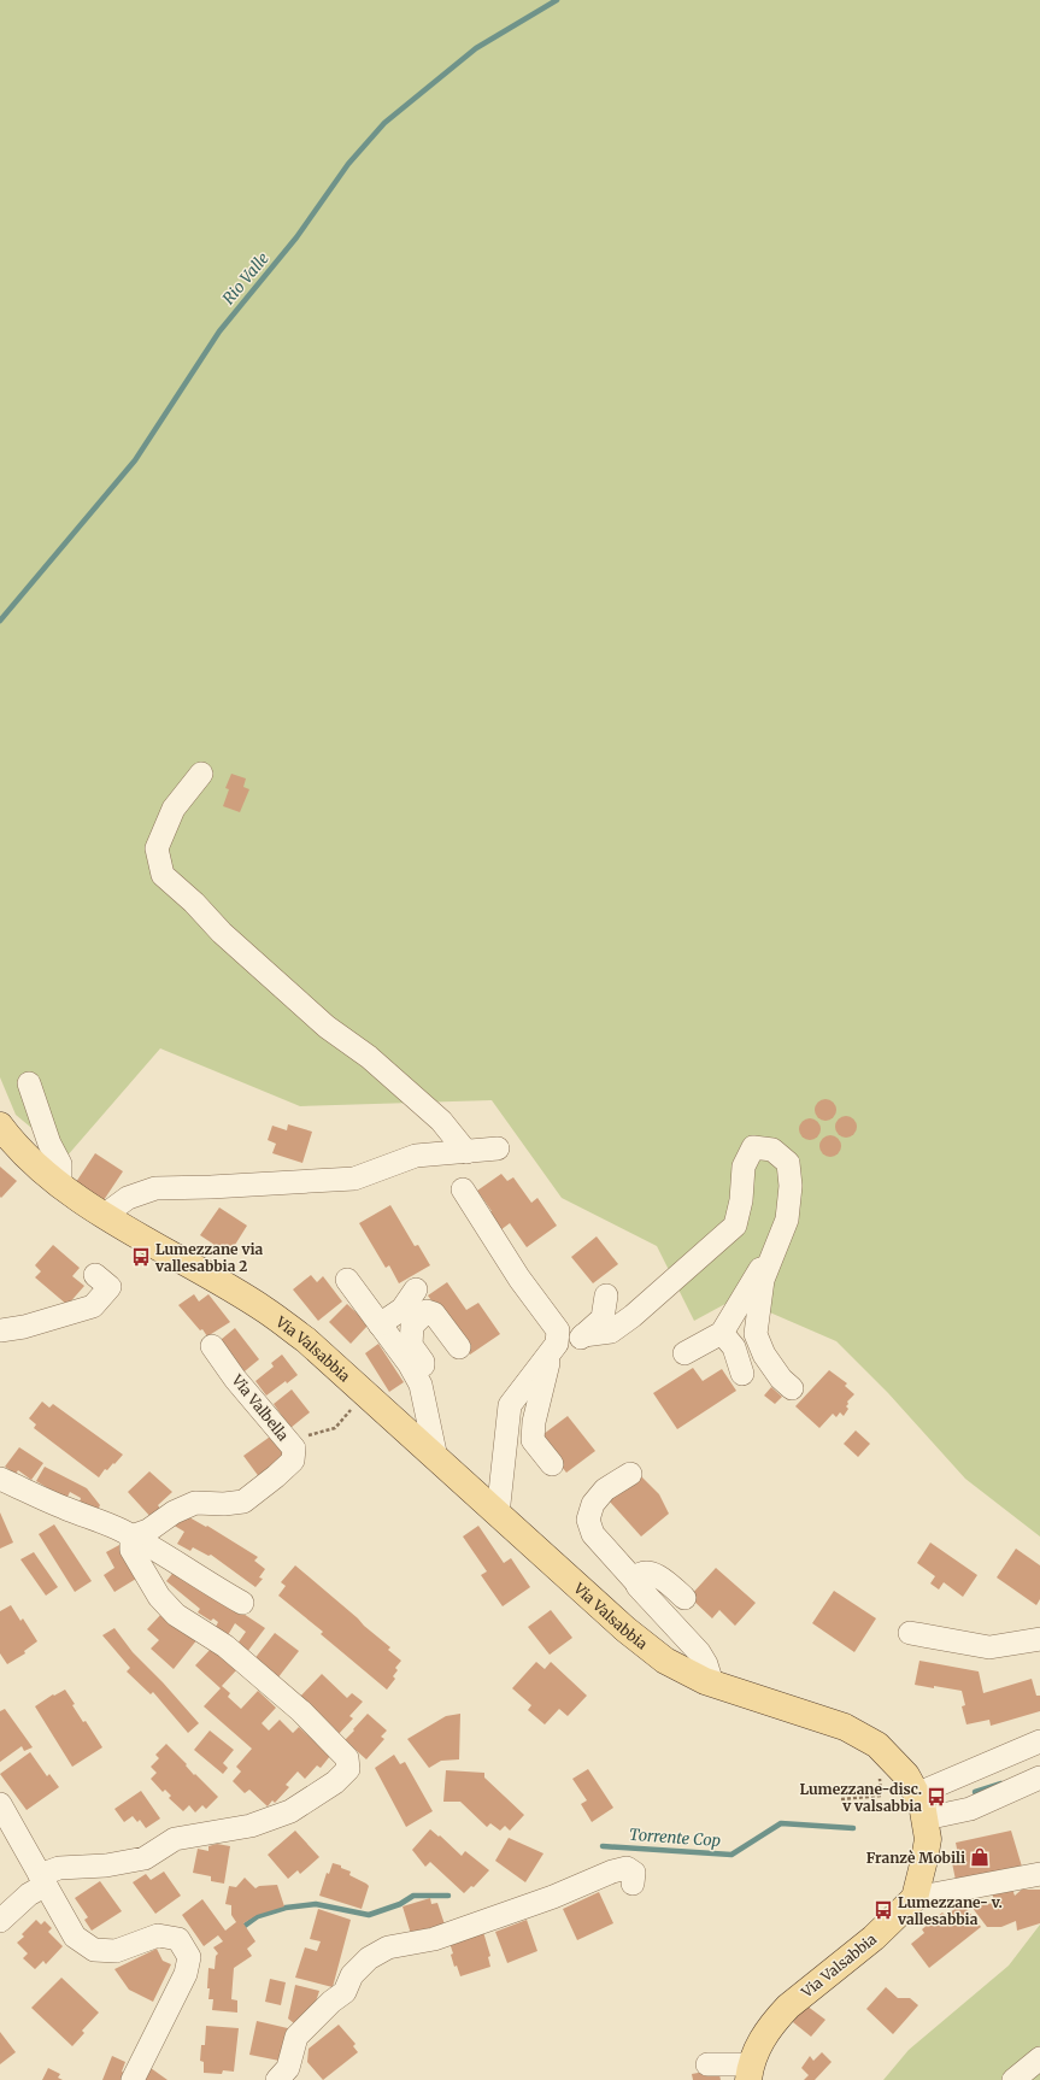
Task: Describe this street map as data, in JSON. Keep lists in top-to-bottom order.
{
  "streets": {
    "main road": ["Via Valsabbia"],
    "street": ["Via Valbella"]
  },
  "water": ["Rio Valle", "Torrente Cop"],
  "places": {
    "bus stop": ["Lumezzane via vallesabbia 2", "Lumezzane-disc. v valsabbia", "Lumezzane- v. vallesabbia"],
    "shop": ["Franzè Mobili"]
  }
}
